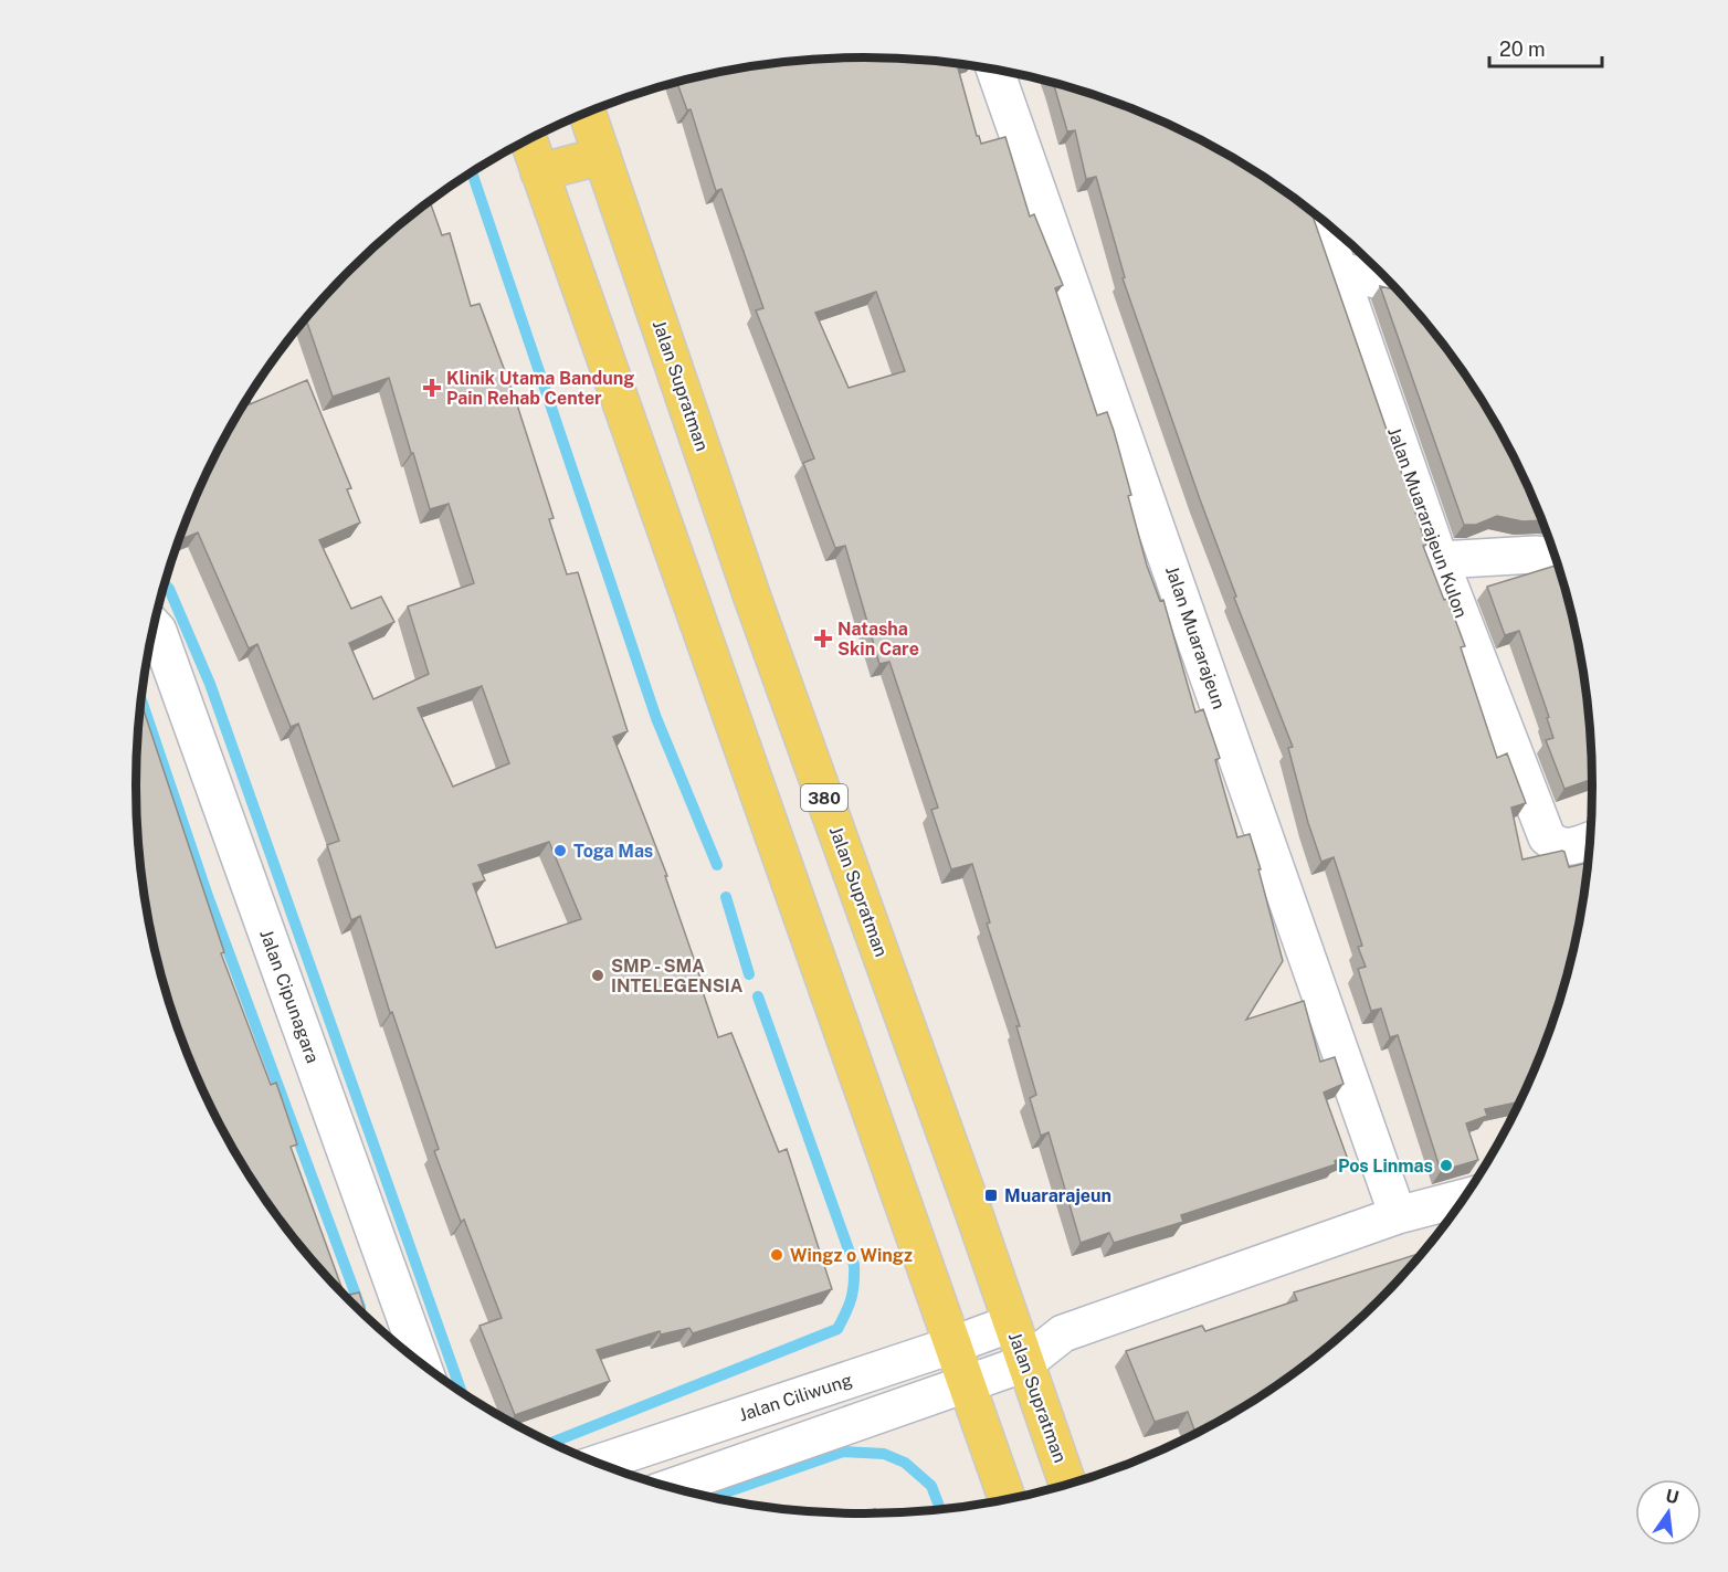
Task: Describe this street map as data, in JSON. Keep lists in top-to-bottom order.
{
  "streets": {
    "main road": ["Jalan Supratman", "380"],
    "street": [
      "Jalan Muararajeun Kulon",
      "Jalan Muararajeun",
      "Jalan Cipunagara",
      "Jalan Ciliwung"
    ]
  },
  "crossings": [
    ["Jalan Supratman", "Jalan Ciliwung"]
  ],
  "places": {
    "health": ["Klinik Utama Bandung Pain Rehab Center", "Natasha Skin Care"],
    "other": [
      "Toga Mas",
      "SMP - SMA INTELEGENSIA",
      "Pos Linmas",
      "Wingz o Wingz"
    ],
    "transit": ["Muararajeun"]
  },
  "scale_bar": "20 m",
  "north": "top"
}
